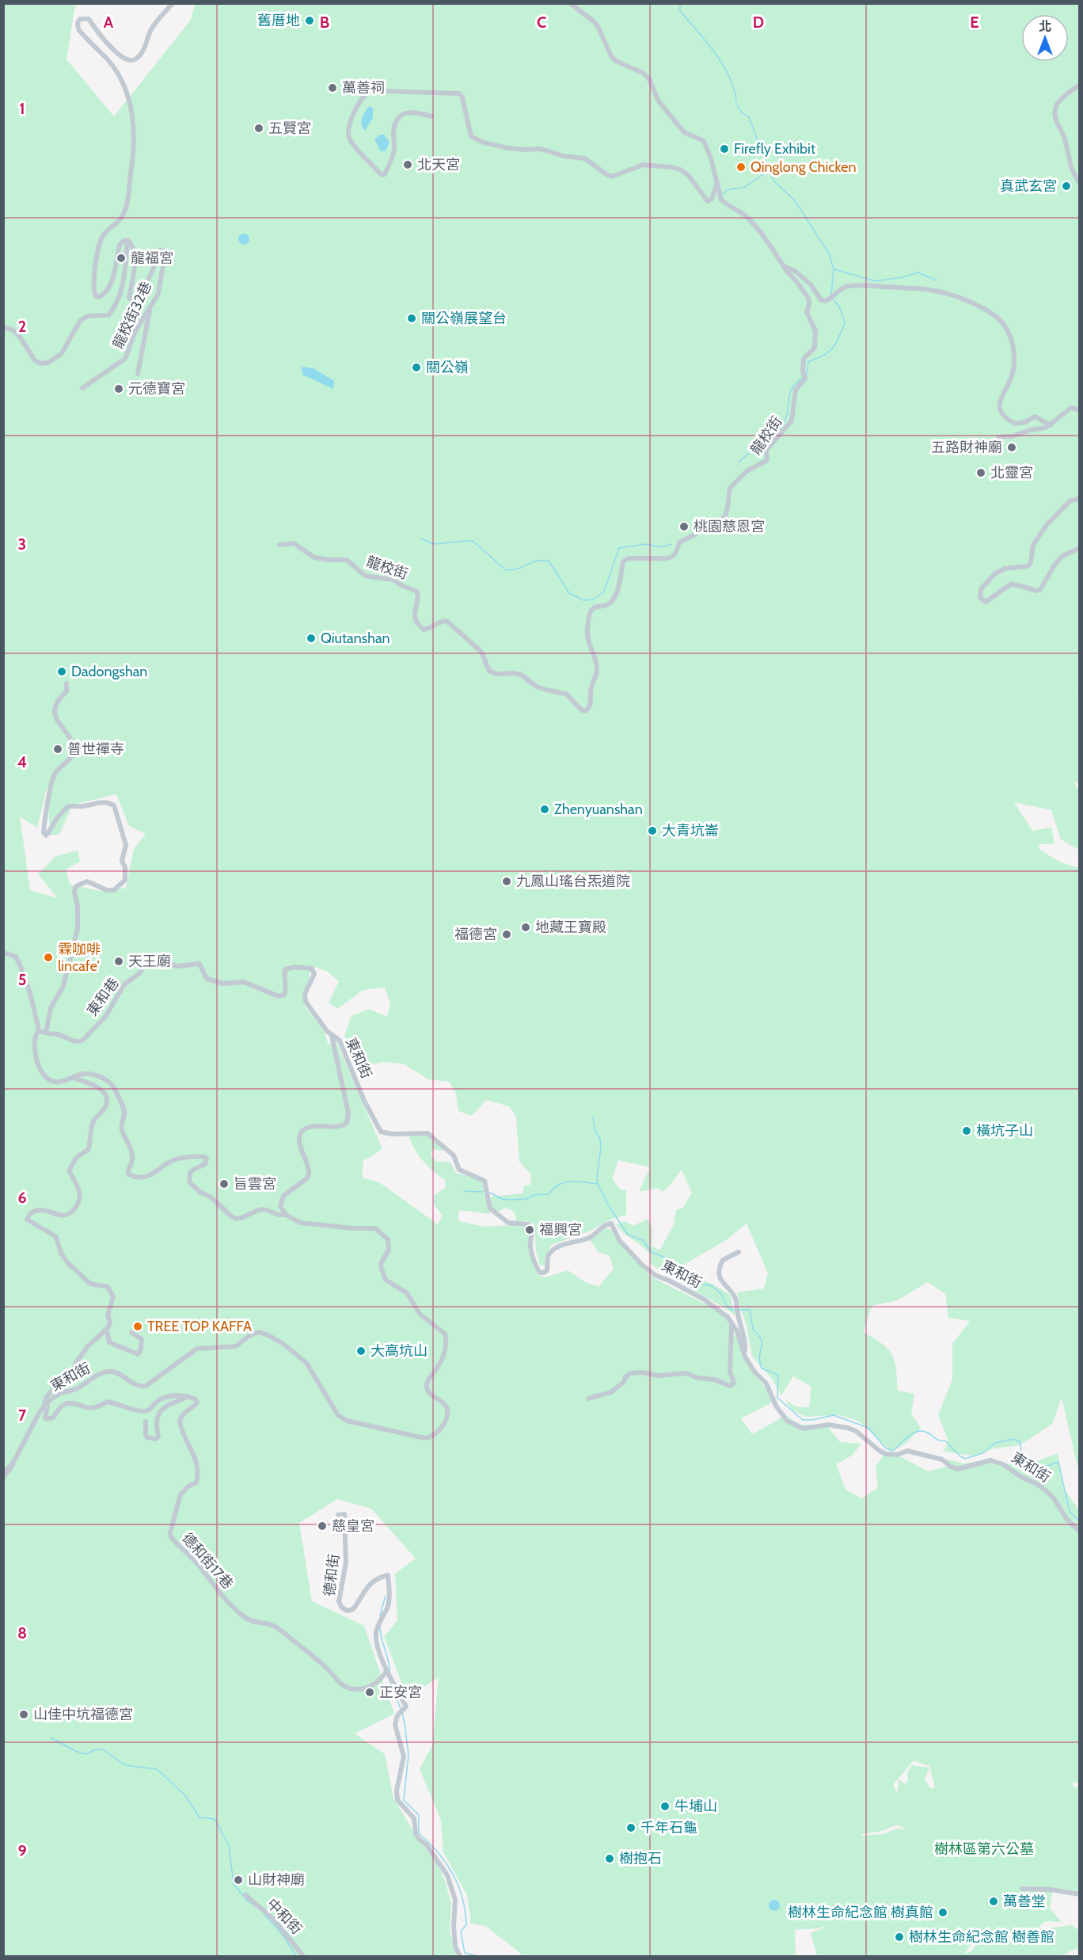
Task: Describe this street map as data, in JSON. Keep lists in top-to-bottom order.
{
  "streets": {
    "street": [
      "龍校街32巷",
      "龍校街",
      "東和巷",
      "東和街",
      "德和街17巷",
      "德和街",
      "中和街"
    ]
  },
  "crossings": [
    ["東和巷", "東和街"],
    ["德和街17巷", "德和街"]
  ],
  "parks": ["樹林區第六公墓"],
  "places": [
    "舊厝地",
    "萬善祠",
    "五賢宮",
    "Firefly Exhibit",
    "北天宮",
    "Qinglong Chicken",
    "真武玄宮",
    "龍福宮",
    "關公嶺展望台",
    "關公嶺",
    "元德寶宮",
    "五路財神廟",
    "北靈宮",
    "桃園慈恩宮",
    "Qiutanshan",
    "Dadongshan",
    "普世禪寺",
    "Zhenyuanshan",
    "大青坑崙",
    "九鳳山瑤台炁道院",
    "地藏王寶殿",
    "福德宮",
    "霖咖啡 lincafe'",
    "天王廟",
    "橫坑子山",
    "旨雲宮",
    "福興宮",
    "TREE TOP KAFFA",
    "大高坑山",
    "慈皇宮",
    "正安宮",
    "山佳中坑福德宮",
    "牛埔山",
    "千年石龜",
    "樹抱石",
    "山財神廟",
    "萬善堂",
    "樹林生命紀念館 樹真館",
    "樹林生命紀念館 樹善館"
  ],
  "north": "top",
  "grid": {
    "columns": [
      "A",
      "B",
      "C",
      "D",
      "E"
    ],
    "rows": [
      "1",
      "2",
      "3",
      "4",
      "5",
      "6",
      "7",
      "8",
      "9"
    ]
  }
}
